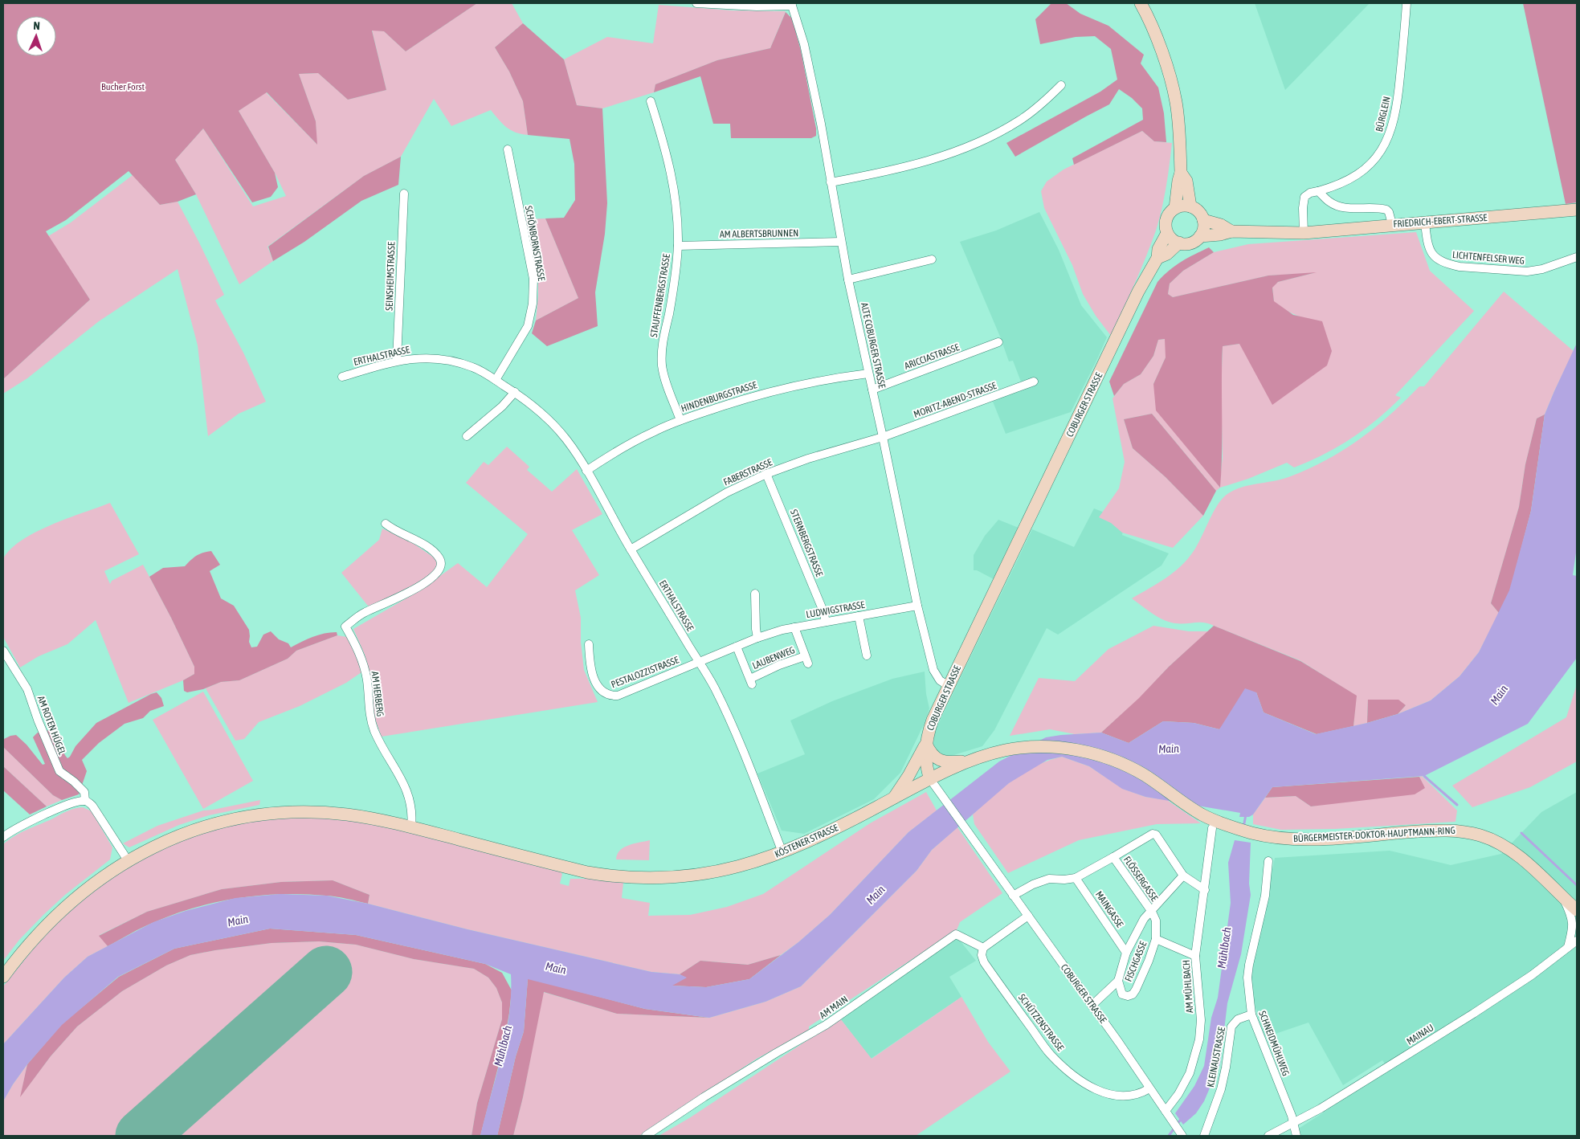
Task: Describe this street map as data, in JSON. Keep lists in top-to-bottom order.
{
  "streets": {
    "street": [
      "BÜRGLEIN",
      "FRIEDRICH-EBERT-STRASSE",
      "AM ALBERTSBRUNNEN",
      "SCHÖNBORNSTRASSE",
      "LICHTENFELSER WEG",
      "SEINSHEIMSTRASSE",
      "STAUFFENBERGSTRASSE",
      "ALTE COBURGER STRASSE",
      "ERTHALSTRASSE",
      "ARICCIASTRASSE",
      "HINDENBURGSTRASSE",
      "MORITZ-ABEND-STRASSE",
      "COBURGER STRASSE",
      "FABERSTRASSE",
      "STERNBERGSTRASSE",
      "LUDWIGSTRASSE",
      "LAUBENWEG",
      "PESTALOZZISTRASSE",
      "AM HERBERG",
      "AM ROTEN HÜGEL",
      "BÜRGERMEISTER-DOKTOR-HAUPTMANN-RING",
      "KÖSTENER STRASSE",
      "FLÖSSERGASSE",
      "MAINGASSE",
      "FISCHGASSE",
      "AM MÜHLBACH",
      "AM MAIN",
      "SCHÜTZENSTRASSE",
      "MAINAU",
      "SCHNEIDMÜHLWEG",
      "KLEINAUSTRASSE"
    ]
  },
  "crossings": [
    ["BÜRGLEIN", "FRIEDRICH-EBERT-STRASSE"],
    ["FRIEDRICH-EBERT-STRASSE", "LICHTENFELSER WEG"],
    ["AM ALBERTSBRUNNEN", "STAUFFENBERGSTRASSE"],
    ["AM ALBERTSBRUNNEN", "ALTE COBURGER STRASSE"],
    ["SCHÖNBORNSTRASSE", "ERTHALSTRASSE"],
    ["SEINSHEIMSTRASSE", "ERTHALSTRASSE"],
    ["STAUFFENBERGSTRASSE", "HINDENBURGSTRASSE"],
    ["ALTE COBURGER STRASSE", "ARICCIASTRASSE"],
    ["ALTE COBURGER STRASSE", "HINDENBURGSTRASSE"],
    ["ALTE COBURGER STRASSE", "MORITZ-ABEND-STRASSE"],
    ["ALTE COBURGER STRASSE", "COBURGER STRASSE"],
    ["ALTE COBURGER STRASSE", "FABERSTRASSE"],
    ["ALTE COBURGER STRASSE", "LUDWIGSTRASSE"],
    ["ERTHALSTRASSE", "HINDENBURGSTRASSE"],
    ["ERTHALSTRASSE", "FABERSTRASSE"],
    ["ERTHALSTRASSE", "LUDWIGSTRASSE"],
    ["ERTHALSTRASSE", "PESTALOZZISTRASSE"],
    ["ERTHALSTRASSE", "KÖSTENER STRASSE"],
    ["MORITZ-ABEND-STRASSE", "FABERSTRASSE"],
    ["COBURGER STRASSE", "BÜRGERMEISTER-DOKTOR-HAUPTMANN-RING"],
    ["COBURGER STRASSE", "KÖSTENER STRASSE"],
    ["COBURGER STRASSE", "FISCHGASSE"],
    ["COBURGER STRASSE", "AM MÜHLBACH"],
    ["COBURGER STRASSE", "SCHÜTZENSTRASSE"],
    ["FABERSTRASSE", "STERNBERGSTRASSE"],
    ["STERNBERGSTRASSE", "LUDWIGSTRASSE"],
    ["LUDWIGSTRASSE", "LAUBENWEG"],
    ["LUDWIGSTRASSE", "PESTALOZZISTRASSE"],
    ["AM HERBERG", "KÖSTENER STRASSE"],
    ["BÜRGERMEISTER-DOKTOR-HAUPTMANN-RING", "KÖSTENER STRASSE"],
    ["FLÖSSERGASSE", "FISCHGASSE"],
    ["MAINGASSE", "FISCHGASSE"],
    ["AM MAIN", "SCHÜTZENSTRASSE"],
    ["MAINAU", "SCHNEIDMÜHLWEG"],
    ["SCHNEIDMÜHLWEG", "KLEINAUSTRASSE"]
  ],
  "water": ["Main", "Mühlbach"],
  "parks": ["Bucher Forst"],
  "north": "top"
}
